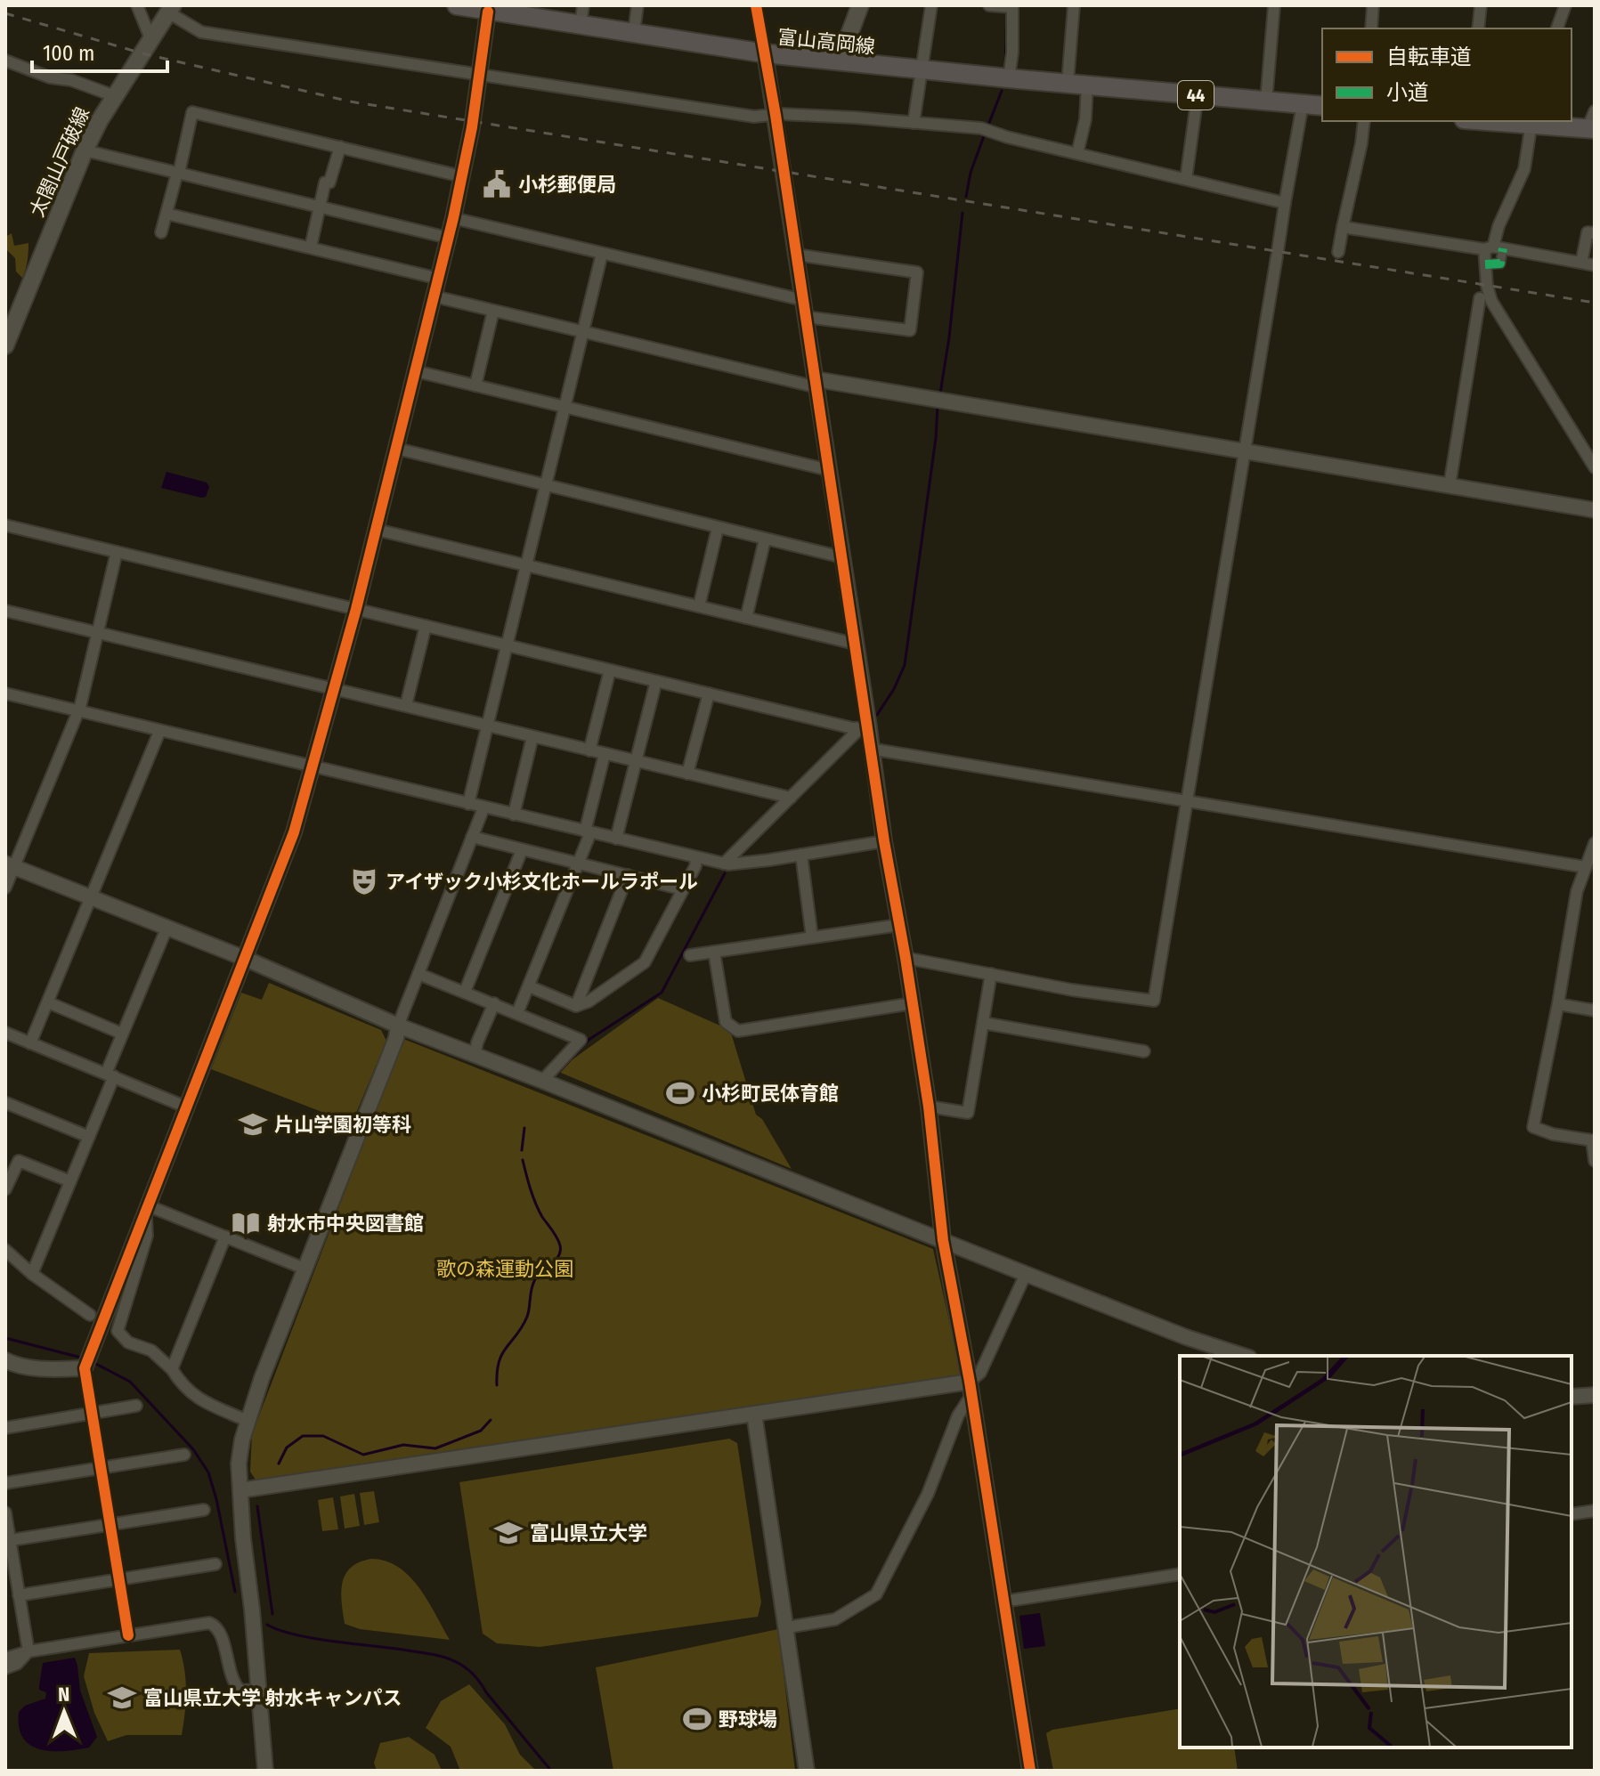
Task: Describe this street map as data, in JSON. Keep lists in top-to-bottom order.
{
  "streets": {
    "main road": ["富山高岡線", "44", "太閤山戸破線"]
  },
  "parks": ["歌の森運動公園"],
  "places": {
    "public building": ["小杉郵便局"],
    "theatre": ["アイザック小杉文化ホールラポール"],
    "sports": ["小杉町民体育館", "野球場"],
    "school or university": ["片山学園初等科", "富山県立大学", "富山県立大学 射水キャンパス"],
    "library": ["射水市中央図書館"]
  },
  "legend": ["自転車道", "小道"],
  "scale_bar": "100 m",
  "north": "top"
}
